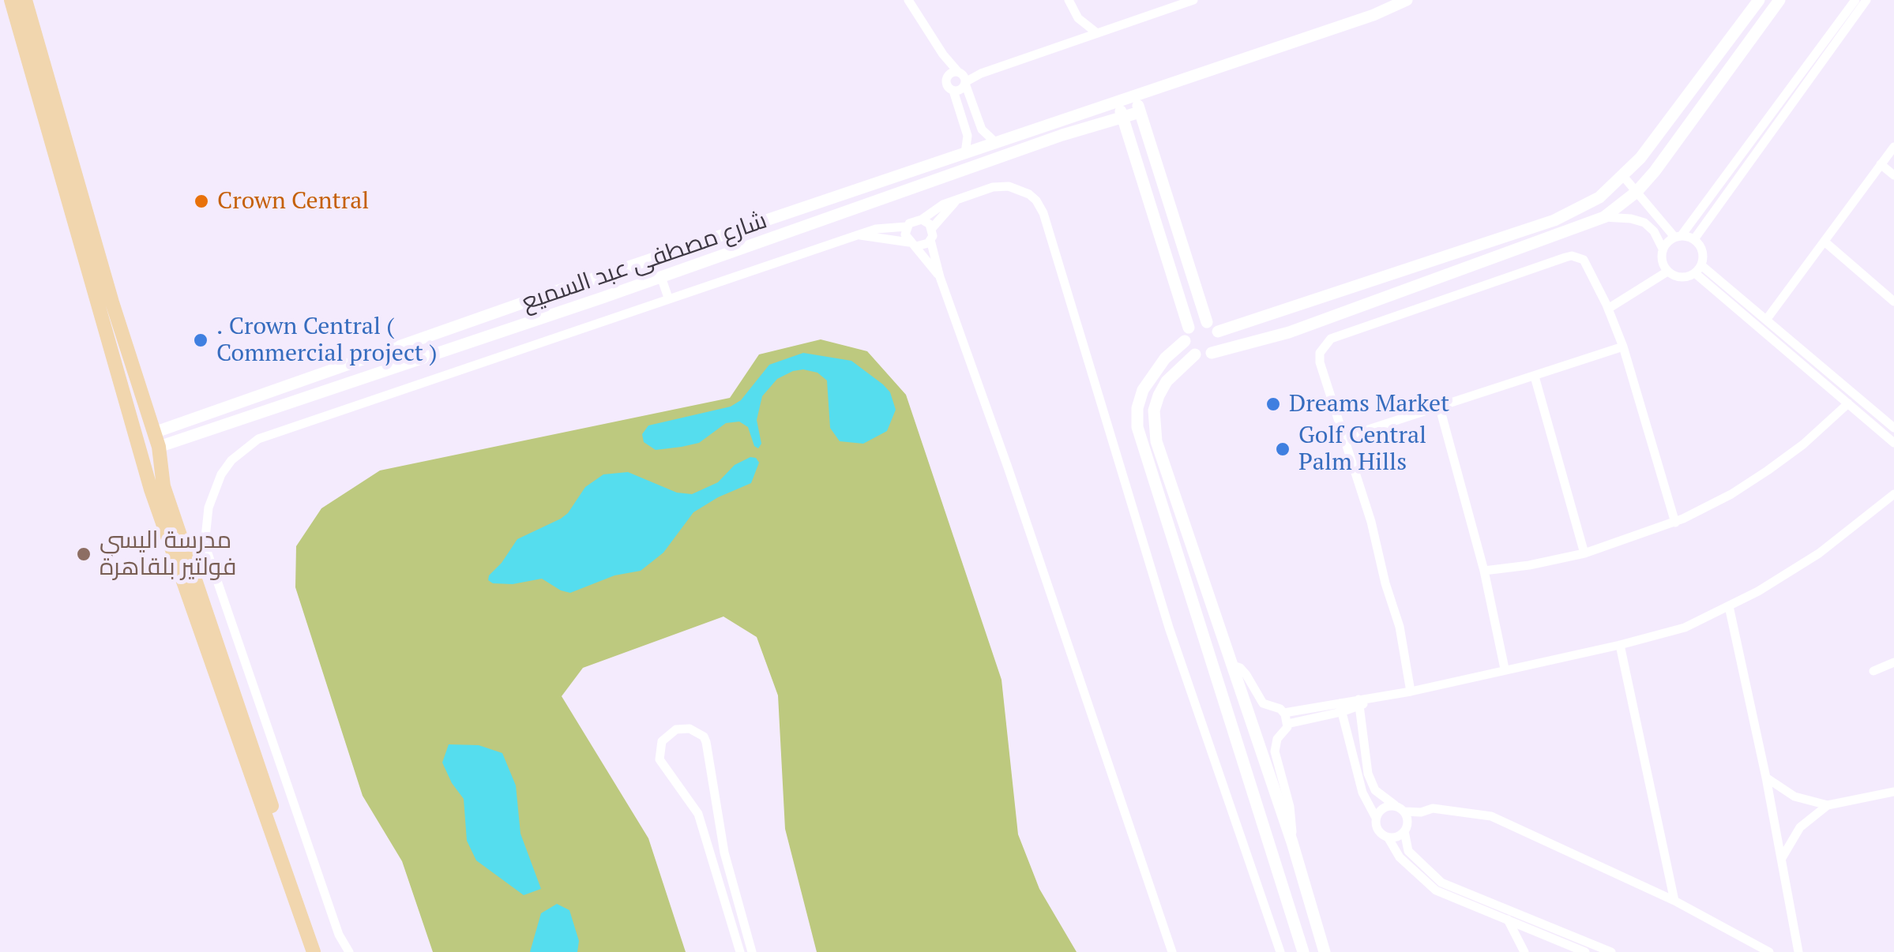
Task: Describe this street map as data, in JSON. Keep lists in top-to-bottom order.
{
  "streets": {
    "street": ["شارع مصطفى عبد السميع"]
  },
  "places": [
    "Crown Central",
    ". Crown Central ( Commercial project )",
    "Dreams Market",
    "Golf Central Palm Hills",
    "مدرسة اليسي فولتير بلقاهرة"
  ]
}
